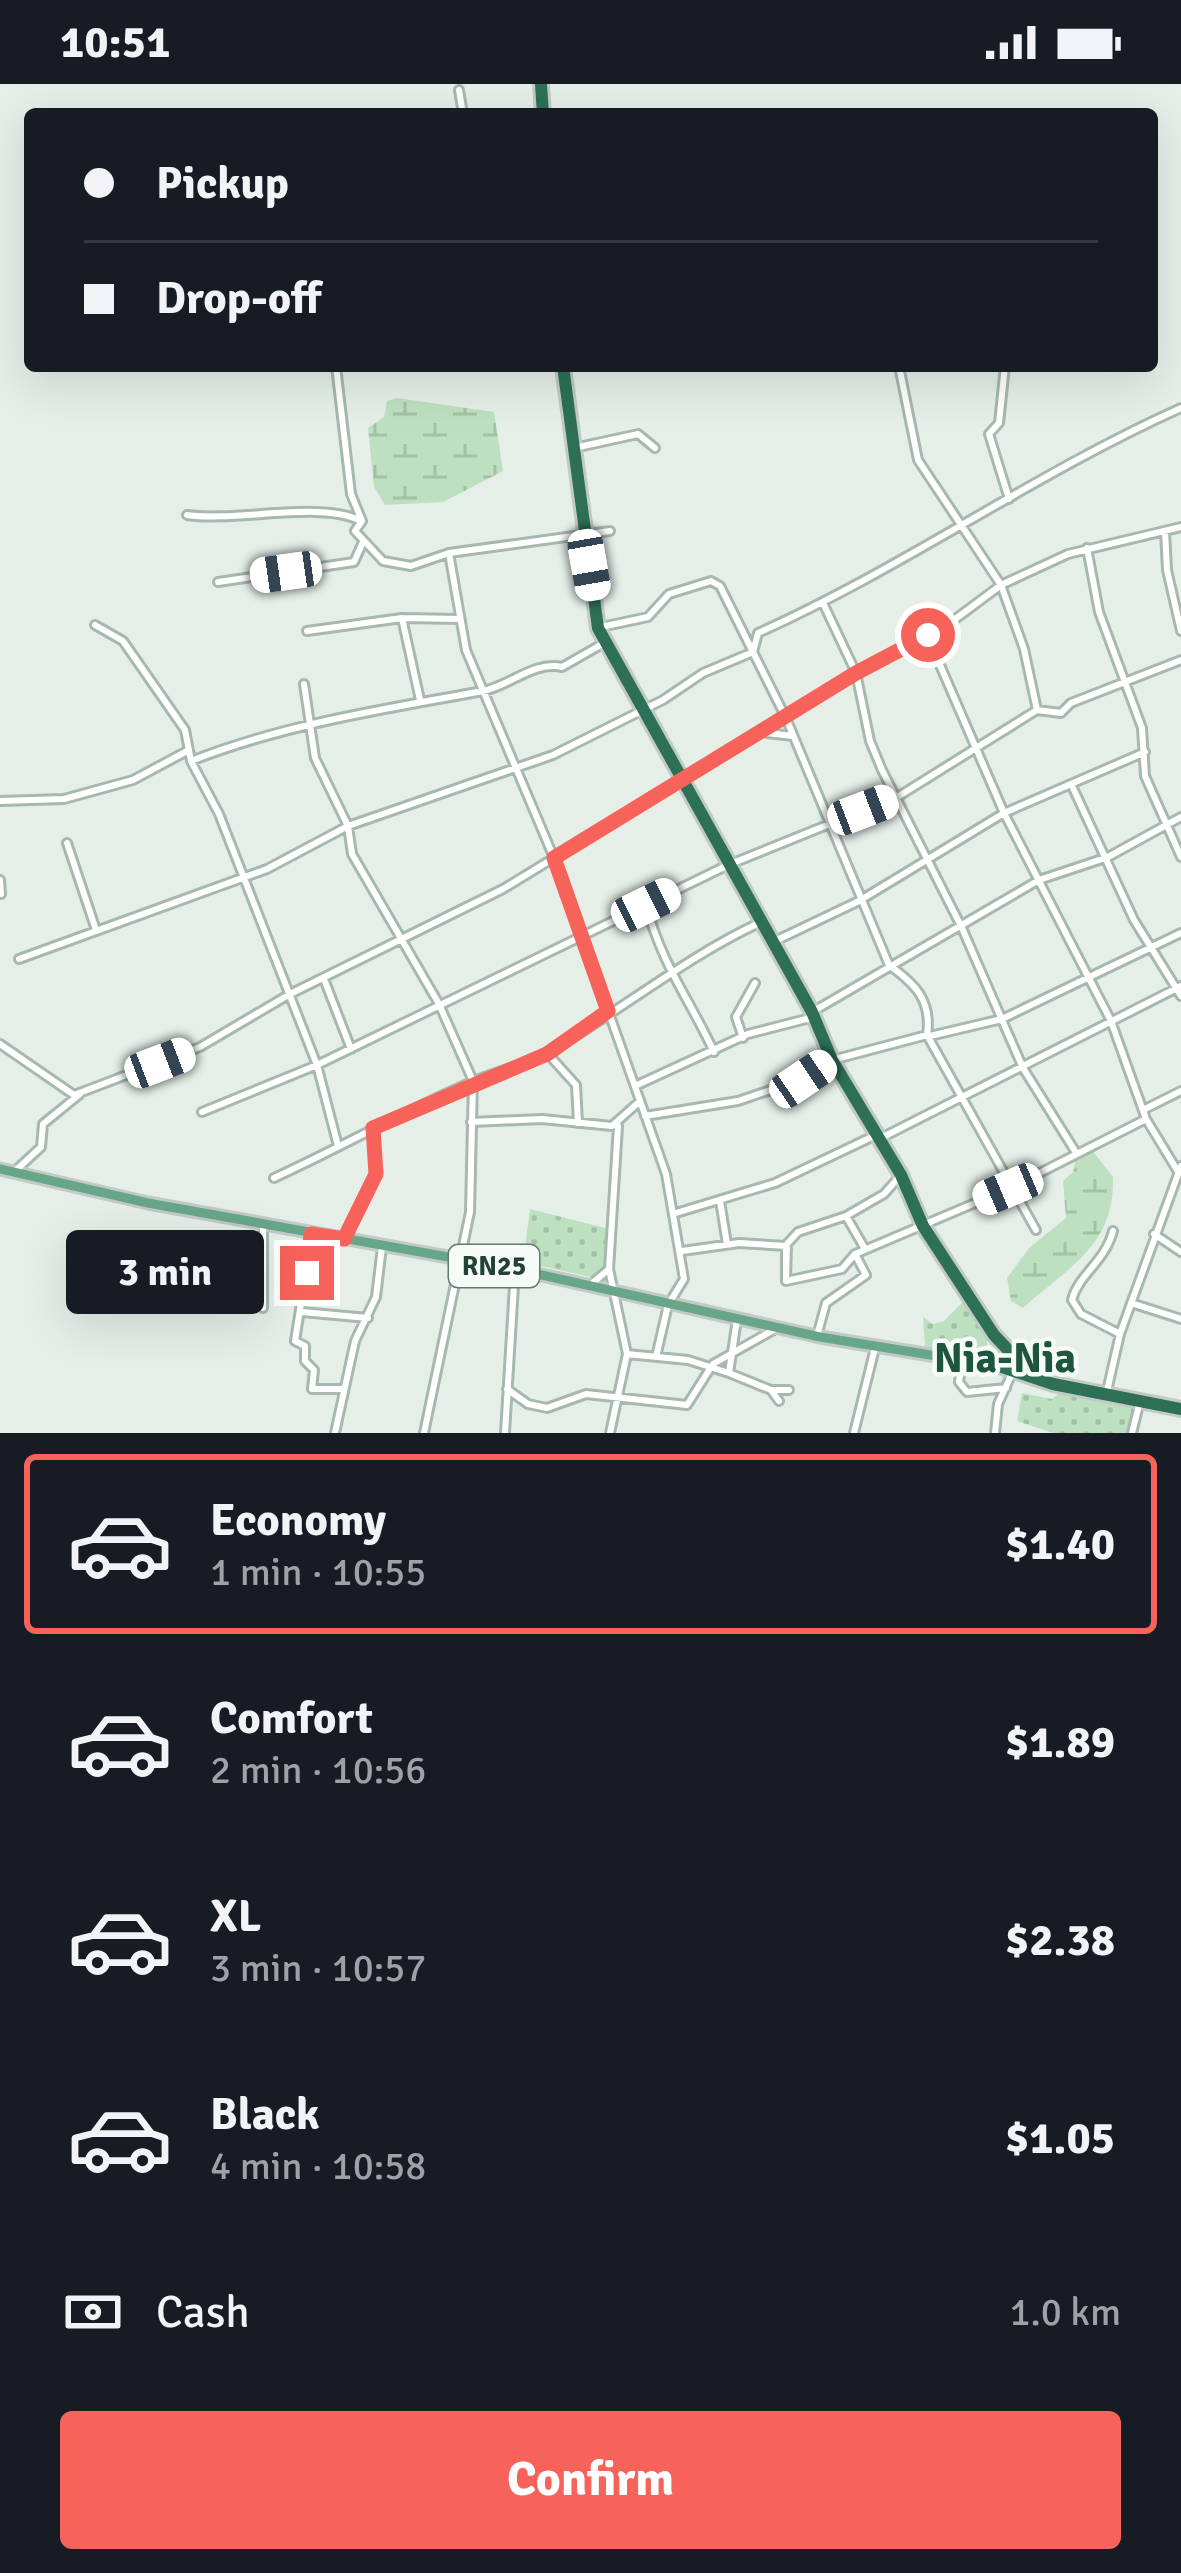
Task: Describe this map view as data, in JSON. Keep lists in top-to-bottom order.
{
  "streets": {
    "main road": ["RN25"]
  },
  "districts": ["Nia-Nia"],
  "page": {
    "status": "10:51",
    "banner": ["Pickup", "Drop-off"],
    "bubble": "3 min",
    "list": [
      {
        "name": "Economy",
        "note": "1 min · 10:55",
        "value": "$1.40"
      },
      {
        "name": "Comfort",
        "note": "2 min · 10:56",
        "value": "$1.89"
      },
      {
        "name": "XL",
        "note": "3 min · 10:57",
        "value": "$2.38"
      },
      {
        "name": "Black",
        "note": "4 min · 10:58",
        "value": "$1.05"
      }
    ],
    "pay": ["Cash", "1.0 km"],
    "buttons": "Confirm"
  }
}
